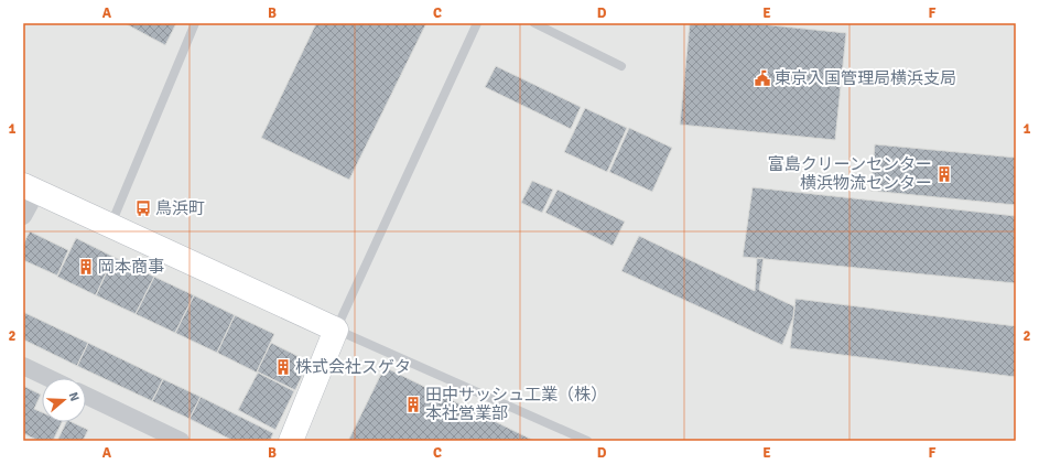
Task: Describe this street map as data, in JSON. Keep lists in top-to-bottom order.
{
  "places": {
    "public building": ["東京入国管理局横浜支局"],
    "building": [
      "富島クリーンセンター 横浜物流センター",
      "岡本商事",
      "株式会社スゲタ",
      "田中サッシュ工業（株） 本社営業部"
    ],
    "bus stop": ["鳥浜町"]
  },
  "north": "right",
  "grid": {
    "columns": [
      "A",
      "B",
      "C",
      "D",
      "E",
      "F"
    ],
    "rows": ["1", "2"]
  }
}
